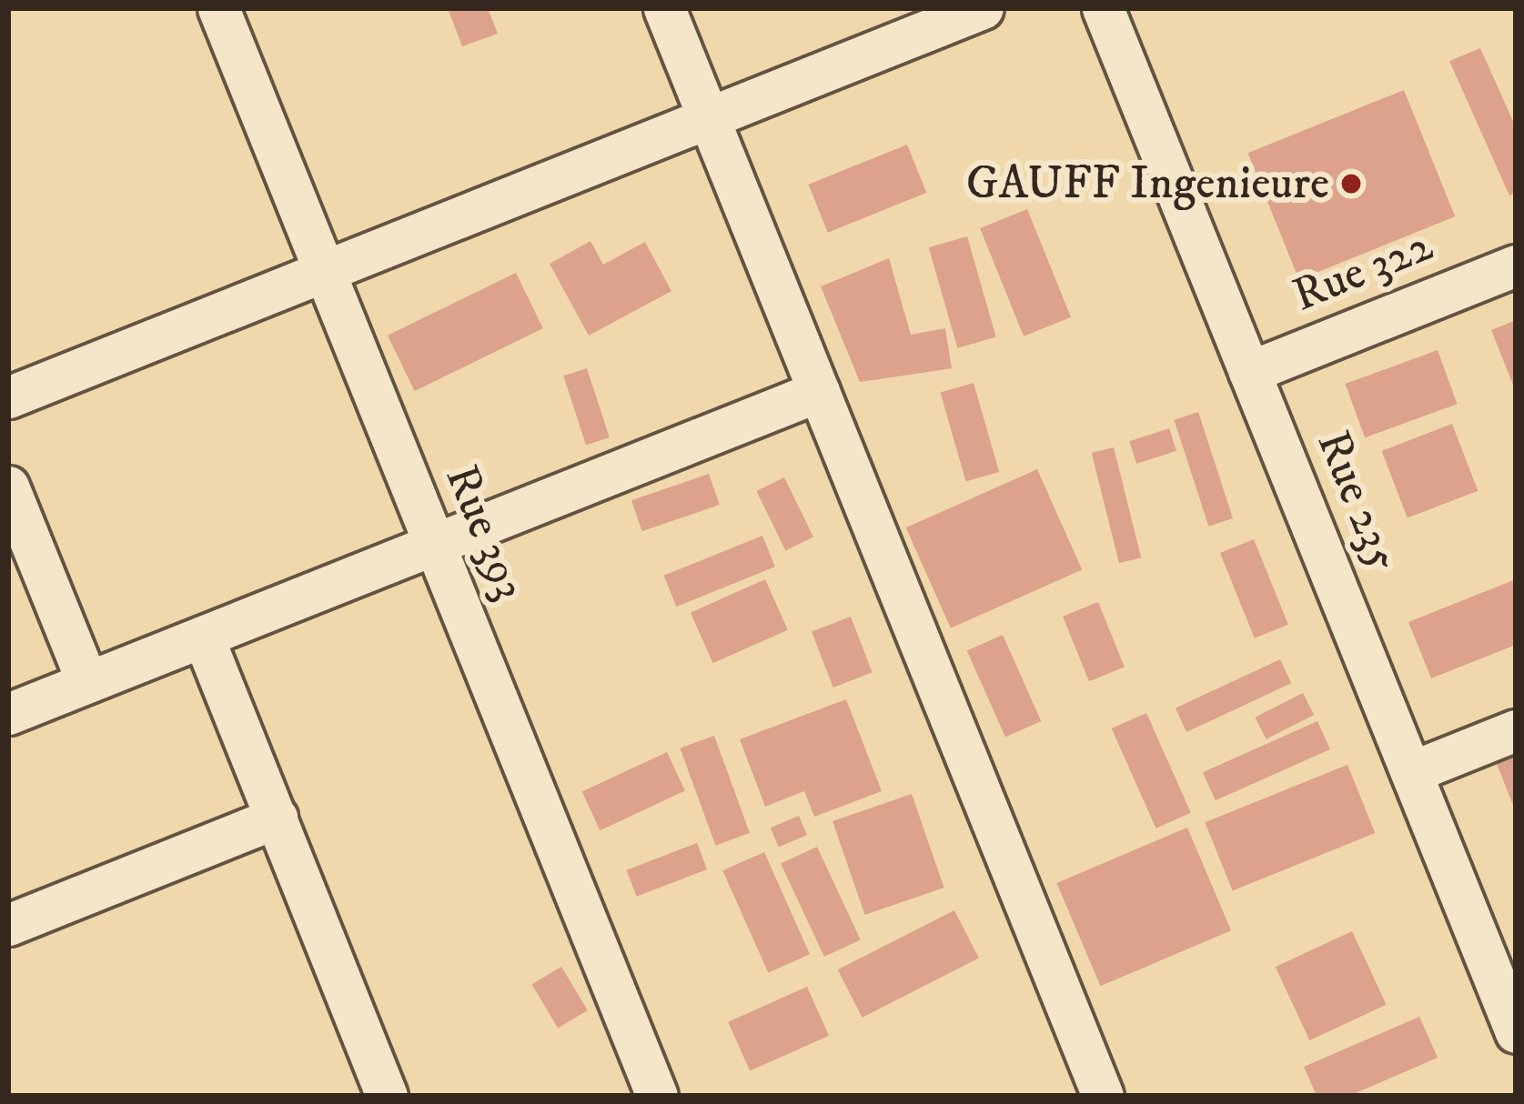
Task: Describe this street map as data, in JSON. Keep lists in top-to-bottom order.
{
  "streets": {
    "street": ["Rue 322", "Rue 235", "Rue 393"]
  },
  "crossings": [
    ["Rue 322", "Rue 235"]
  ],
  "places": ["GAUFF Ingenieure"]
}
